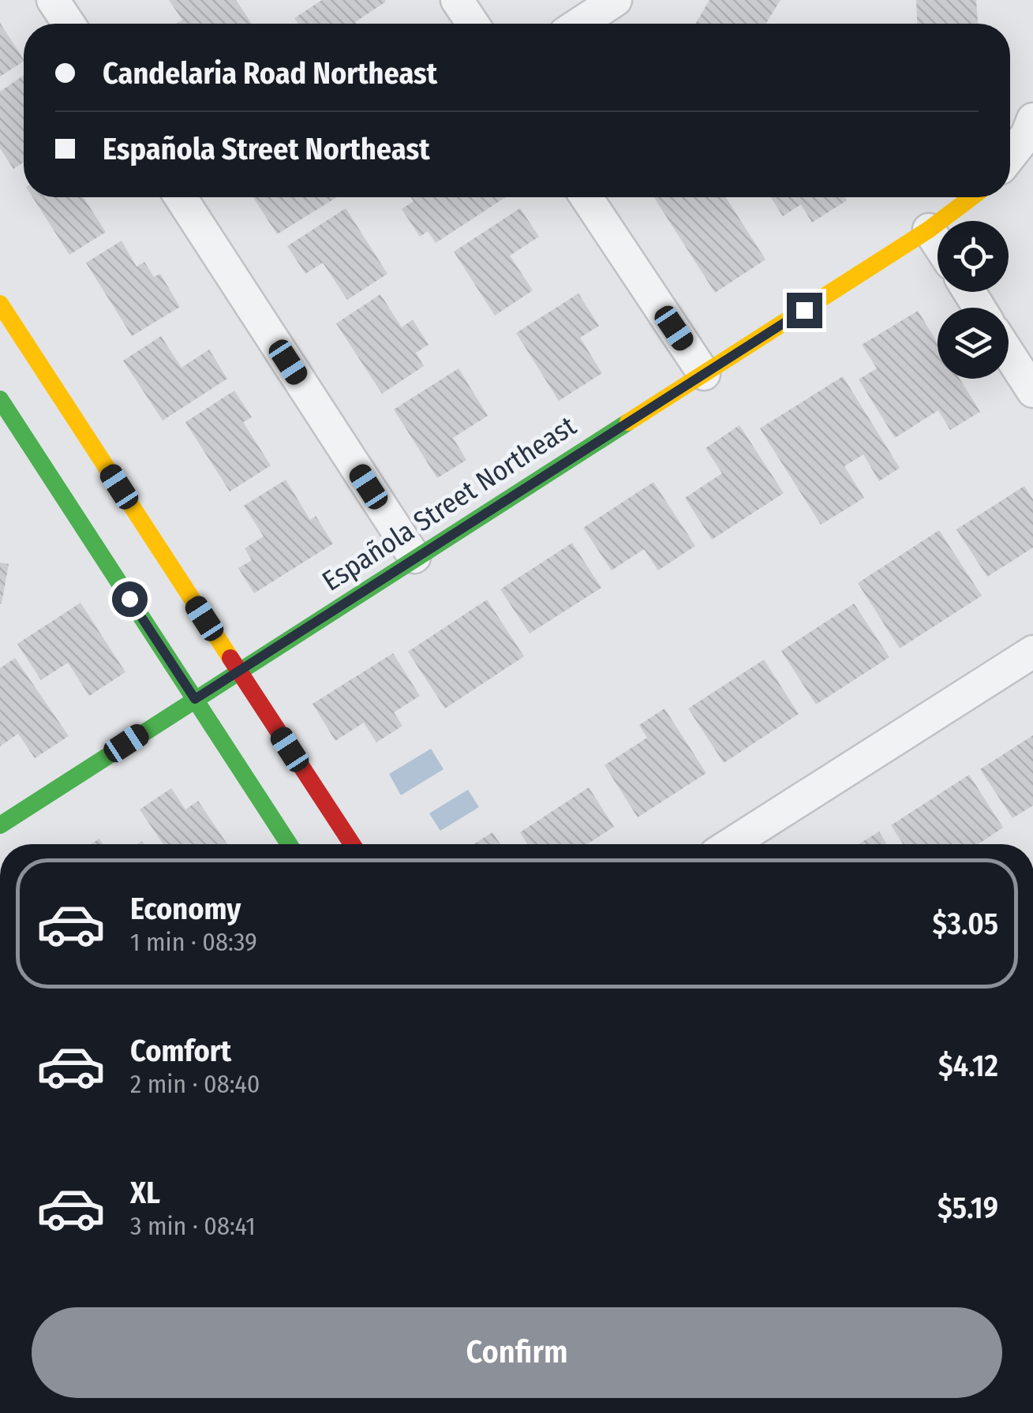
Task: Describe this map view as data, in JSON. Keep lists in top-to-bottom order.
{
  "streets": {
    "main road": ["Española Street Northeast"]
  },
  "page": {
    "banner": ["Candelaria Road Northeast", "Española Street Northeast"],
    "list": [
      {
        "name": "Economy",
        "note": "1 min · 08:39",
        "value": "$3.05"
      },
      {
        "name": "Comfort",
        "note": "2 min · 08:40",
        "value": "$4.12"
      },
      {
        "name": "XL",
        "note": "3 min · 08:41",
        "value": "$5.19"
      }
    ],
    "buttons": "Confirm"
  }
}
